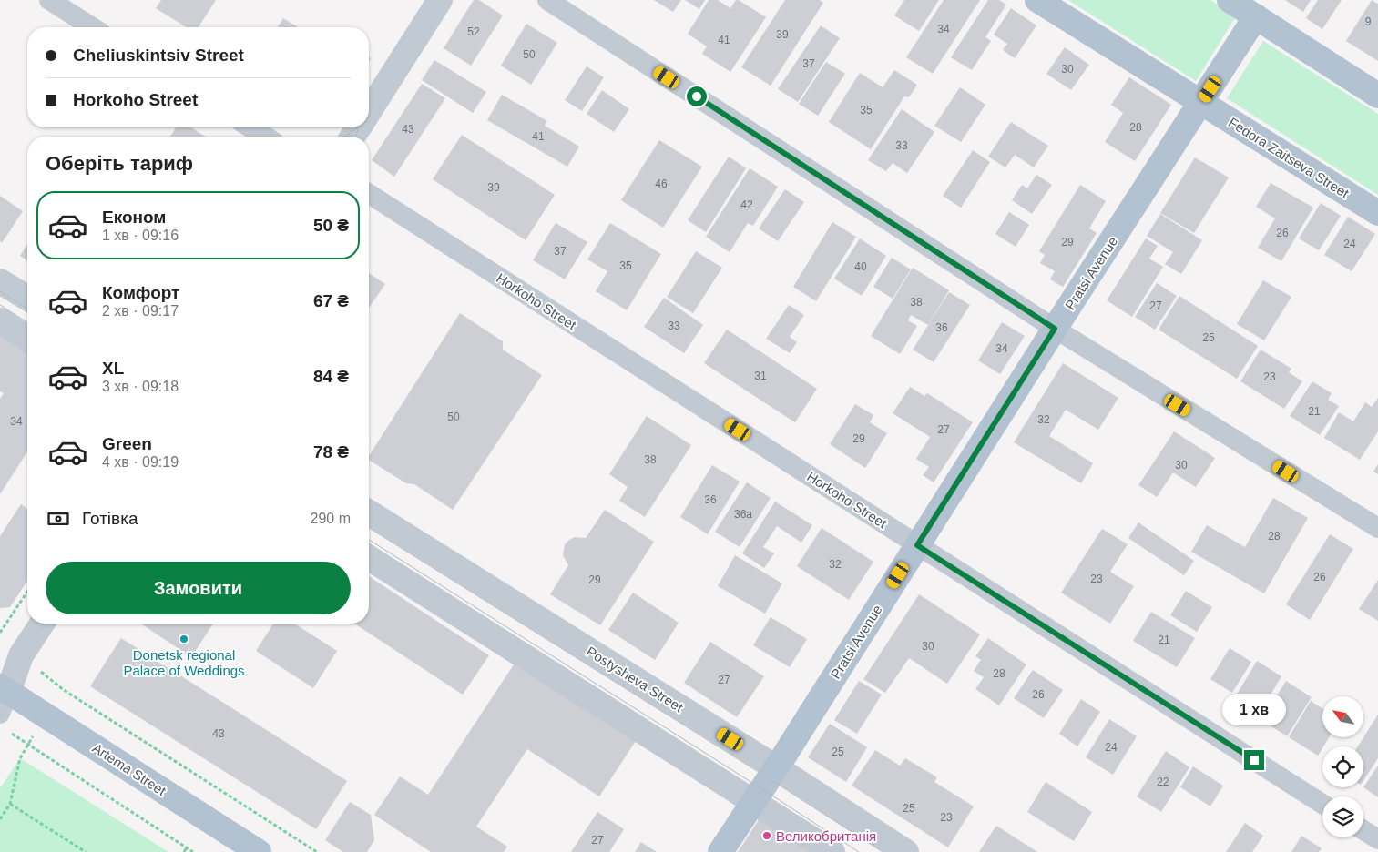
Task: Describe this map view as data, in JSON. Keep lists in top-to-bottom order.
{
  "streets": {
    "main road": ["Fedora Zaitseva Street", "Pratsi Avenue", "Artema Street"],
    "street": ["Horkoho Street", "Postysheva Street"]
  },
  "crossings": [
    ["Fedora Zaitseva Street", "Pratsi Avenue"],
    ["Pratsi Avenue", "Horkoho Street"],
    ["Pratsi Avenue", "Postysheva Street"]
  ],
  "places": ["Donetsk regional Palace of Weddings", "Великобританія"],
  "house_numbers": [
    "9",
    "34",
    "52",
    "39",
    "41",
    "50",
    "37",
    "30",
    "35",
    "28",
    "43",
    "41",
    "33",
    "46",
    "39",
    "42",
    "26",
    "29",
    "24",
    "37",
    "35",
    "40",
    "38",
    "27",
    "33",
    "36",
    "25",
    "34",
    "31",
    "23",
    "21",
    "50",
    "32",
    "34",
    "27",
    "29",
    "38",
    "30",
    "36",
    "36а",
    "28",
    "32",
    "26",
    "23",
    "29",
    "21",
    "30",
    "28",
    "27",
    "26",
    "43",
    "24",
    "25",
    "22",
    "25",
    "23",
    "27"
  ],
  "north": "top left",
  "page": {
    "banner": ["Cheliuskintsiv Street", "Horkoho Street"],
    "heading": "Оберіть тариф",
    "list": [
      {
        "name": "Економ",
        "note": "1 хв · 09:16",
        "value": "50 ₴"
      },
      {
        "name": "Комфорт",
        "note": "2 хв · 09:17",
        "value": "67 ₴"
      },
      {
        "name": "XL",
        "note": "3 хв · 09:18",
        "value": "84 ₴"
      },
      {
        "name": "Green",
        "note": "4 хв · 09:19",
        "value": "78 ₴"
      }
    ],
    "pay": ["Готівка", "290 m"],
    "buttons": "Замовити",
    "bubble": "1 хв"
  }
}
